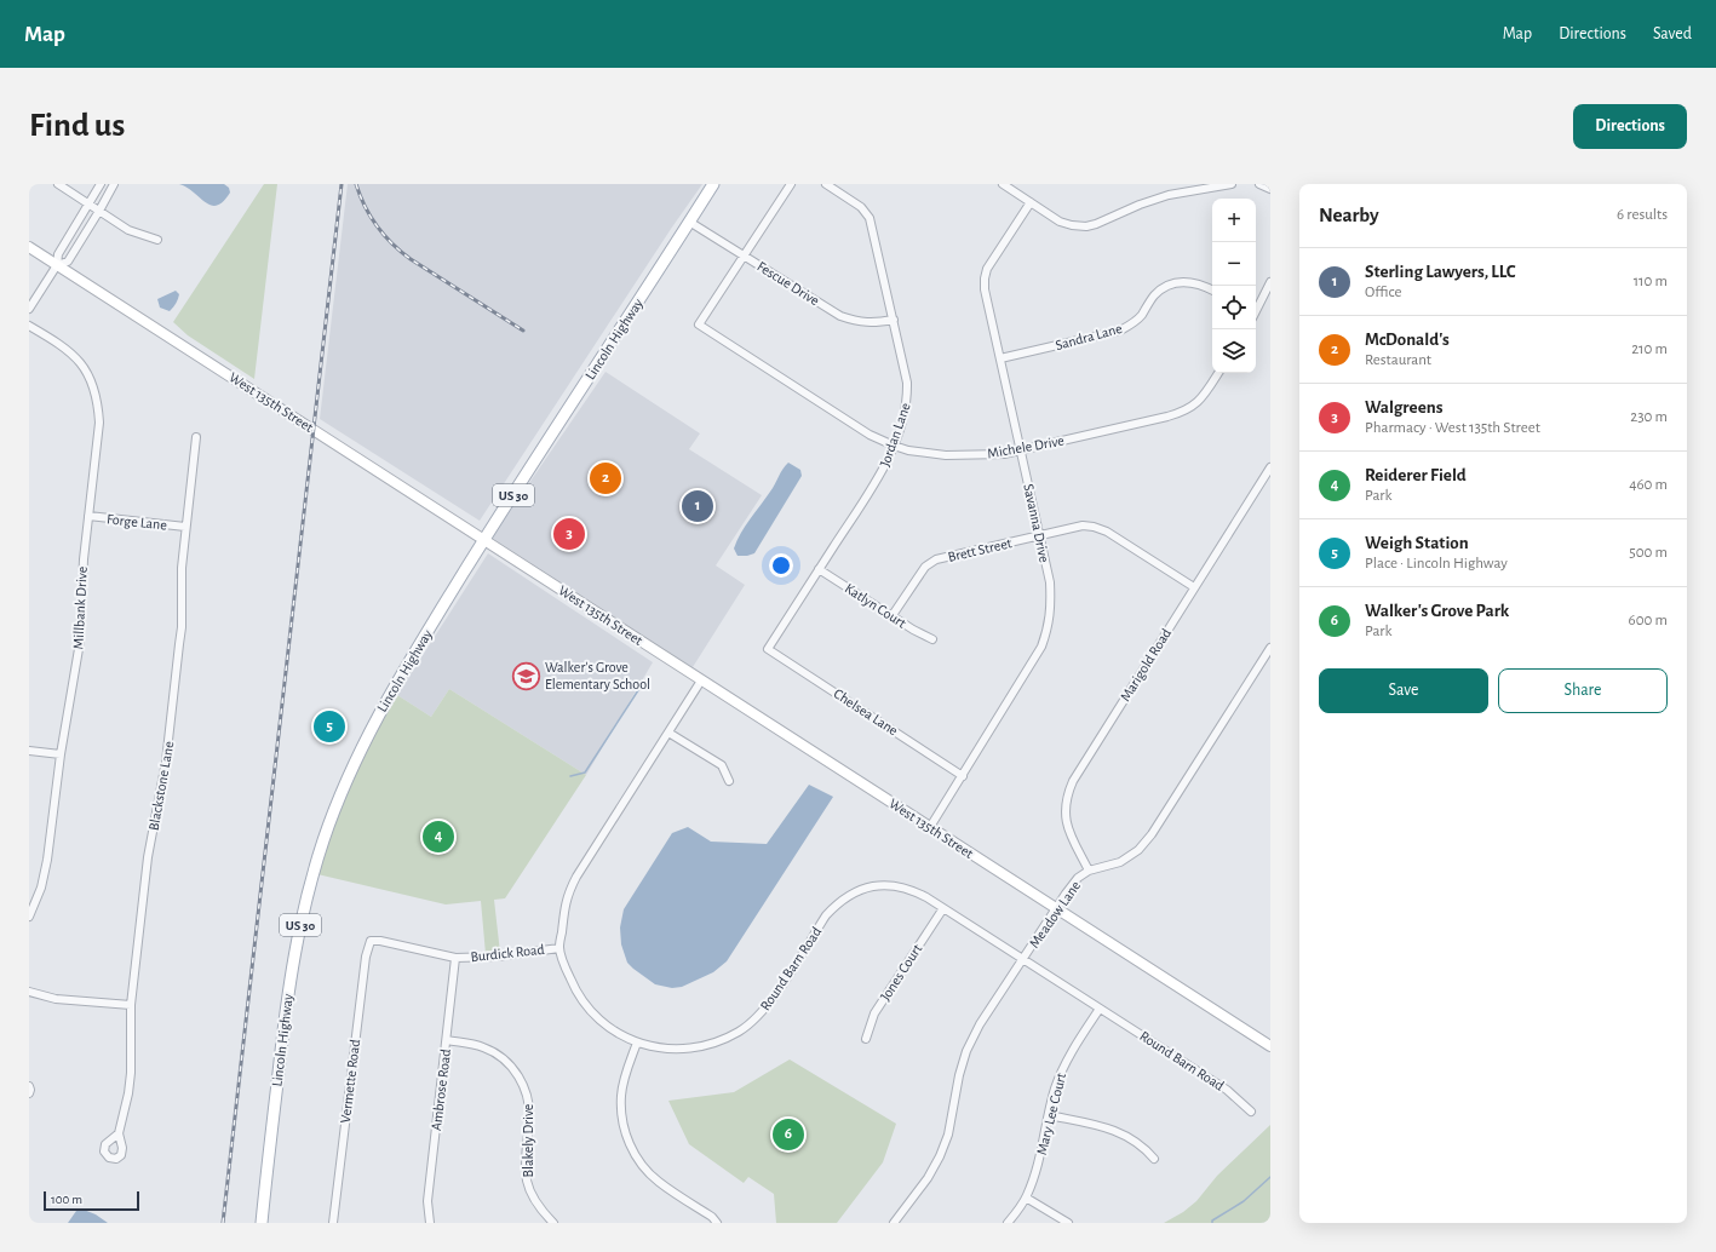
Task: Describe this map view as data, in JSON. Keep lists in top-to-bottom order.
{
  "streets": {
    "main road": ["Lincoln Highway", "US 30"],
    "street": [
      "Fescue Drive",
      "Sandra Lane",
      "West 135th Street",
      "Jordan Lane",
      "Michele Drive",
      "Forge Lane",
      "Savanna Drive",
      "Brett Street",
      "Katlyn Court",
      "Millbank Drive",
      "Marigold Road",
      "Chelsea Lane",
      "Blackstone Lane",
      "Meadow Lane",
      "Burdick Road",
      "Round Barn Road",
      "Jones Court",
      "Vermette Road",
      "Ambrose Road",
      "Mary Lee Court",
      "Blakely Drive"
    ]
  },
  "crossings": [
    ["Fescue Drive", "Lincoln Highway"],
    ["Fescue Drive", "Jordan Lane"],
    ["Fescue Drive", "Michele Drive"],
    ["Sandra Lane", "Savanna Drive"],
    ["Lincoln Highway", "West 135th Street"],
    ["West 135th Street", "Savanna Drive"],
    ["West 135th Street", "Meadow Lane"],
    ["West 135th Street", "Round Barn Road"],
    ["Jordan Lane", "Michele Drive"],
    ["Jordan Lane", "Katlyn Court"],
    ["Jordan Lane", "Chelsea Lane"],
    ["Michele Drive", "Savanna Drive"],
    ["Forge Lane", "Millbank Drive"],
    ["Forge Lane", "Blackstone Lane"],
    ["Savanna Drive", "Brett Street"],
    ["Savanna Drive", "Chelsea Lane"],
    ["Brett Street", "Katlyn Court"],
    ["Brett Street", "Marigold Road"],
    ["Marigold Road", "Meadow Lane"],
    ["Meadow Lane", "Round Barn Road"],
    ["Burdick Road", "Round Barn Road"],
    ["Burdick Road", "Vermette Road"],
    ["Burdick Road", "Ambrose Road"],
    ["Round Barn Road", "Jones Court"],
    ["Round Barn Road", "Mary Lee Court"],
    ["Ambrose Road", "Blakely Drive"]
  ],
  "places": {
    "school or university": ["Walker's Grove Elementary School"]
  },
  "scale_bar": "100 m",
  "page": {
    "header": "Map",
    "nav": ["Map", "Directions", "Saved"],
    "buttons": [
      "Directions",
      ["Save", "Share"]
    ],
    "title": "Find us",
    "heading": ["Nearby", "6 results"],
    "map_buttons": ["+", "−"],
    "list": [
      {
        "mark": "1",
        "name": "Sterling Lawyers, LLC",
        "note": "Office",
        "value": "110 m"
      },
      {
        "mark": "2",
        "name": "McDonald's",
        "note": "Restaurant",
        "value": "210 m"
      },
      {
        "mark": "3",
        "name": "Walgreens",
        "note": "Pharmacy · West 135th Street",
        "value": "230 m"
      },
      {
        "mark": "4",
        "name": "Reiderer Field",
        "note": "Park",
        "value": "460 m"
      },
      {
        "mark": "5",
        "name": "Weigh Station",
        "note": "Place · Lincoln Highway",
        "value": "500 m"
      },
      {
        "mark": "6",
        "name": "Walker's Grove Park",
        "note": "Park",
        "value": "600 m"
      }
    ],
    "pins": [
      "2",
      "1",
      "3",
      "5",
      "4",
      "6"
    ],
    "scale": "100 m"
  }
}
